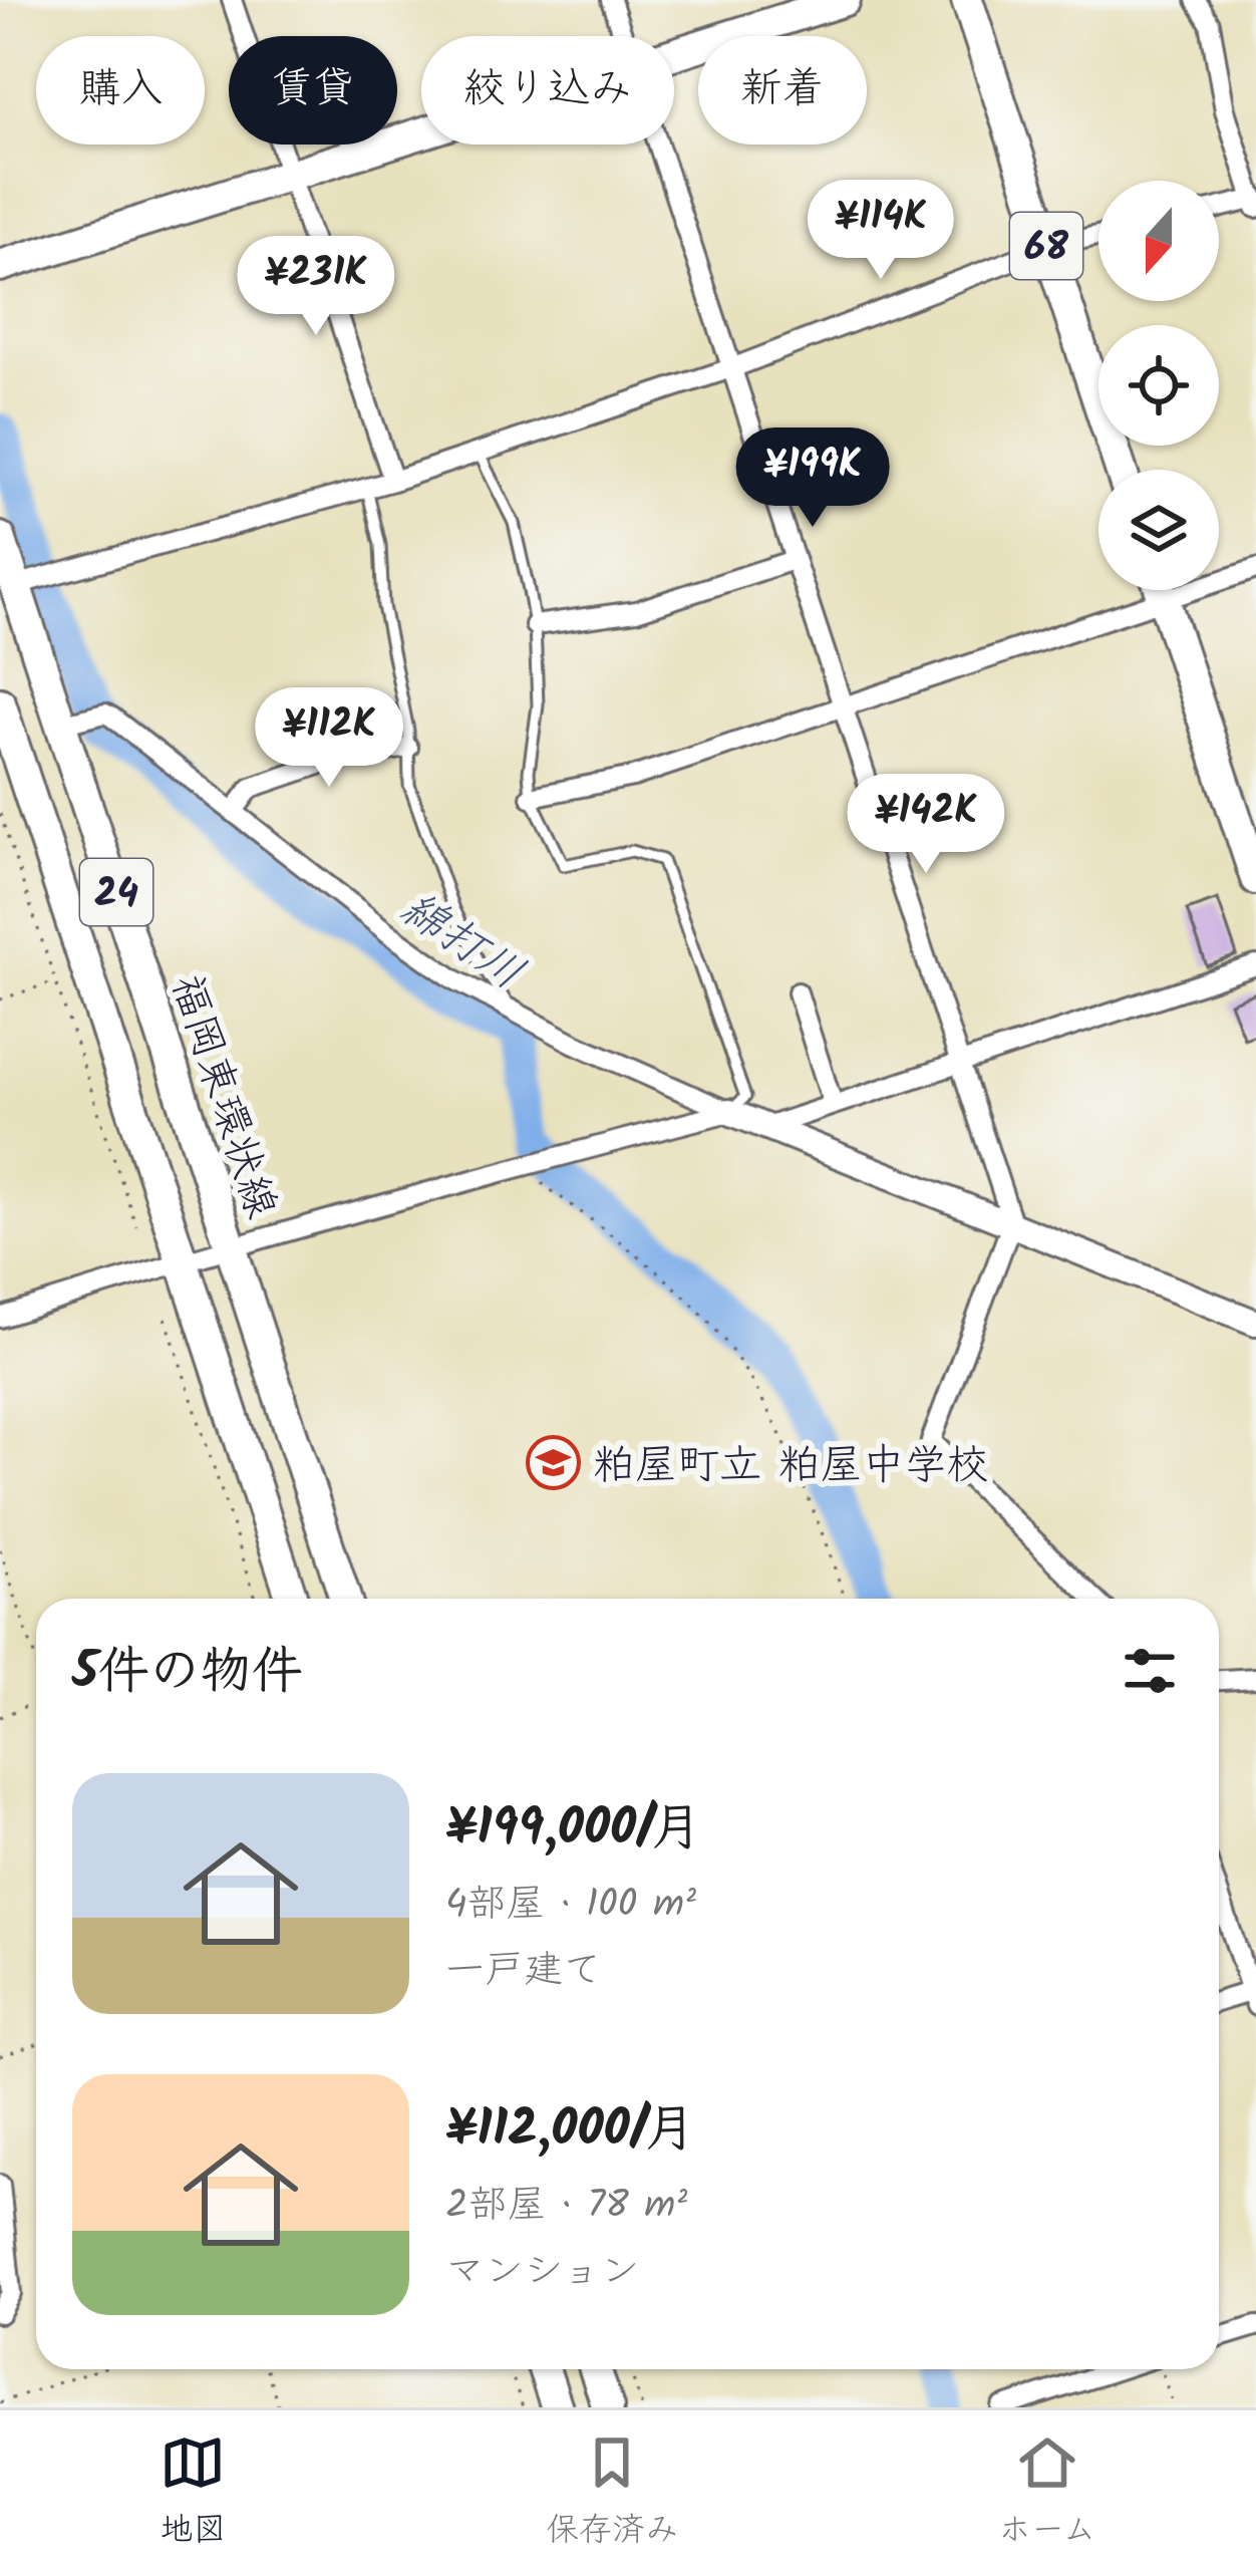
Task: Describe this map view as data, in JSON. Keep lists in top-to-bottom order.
{
  "streets": {
    "main road": ["68", "24", "福岡東環状線"]
  },
  "water": ["綿打川"],
  "places": {
    "school or university": ["粕屋町立 粕屋中学校"]
  },
  "north": "bottom",
  "page": {
    "chip": [
      "購入",
      "賃貸",
      "絞り込み",
      "新着"
    ],
    "price": [
      "¥114K",
      "¥231K",
      "¥199K",
      "¥112K",
      "¥142K"
    ],
    "heading": "5件の物件",
    "list": [
      {
        "name": "¥199,000/月",
        "note": "4部屋 · 100 m² · 一戸建て"
      },
      {
        "name": "¥112,000/月",
        "note": "2部屋 · 78 m² · マンション"
      }
    ],
    "tabs": ["地図", "保存済み", "ホーム"]
  }
}
